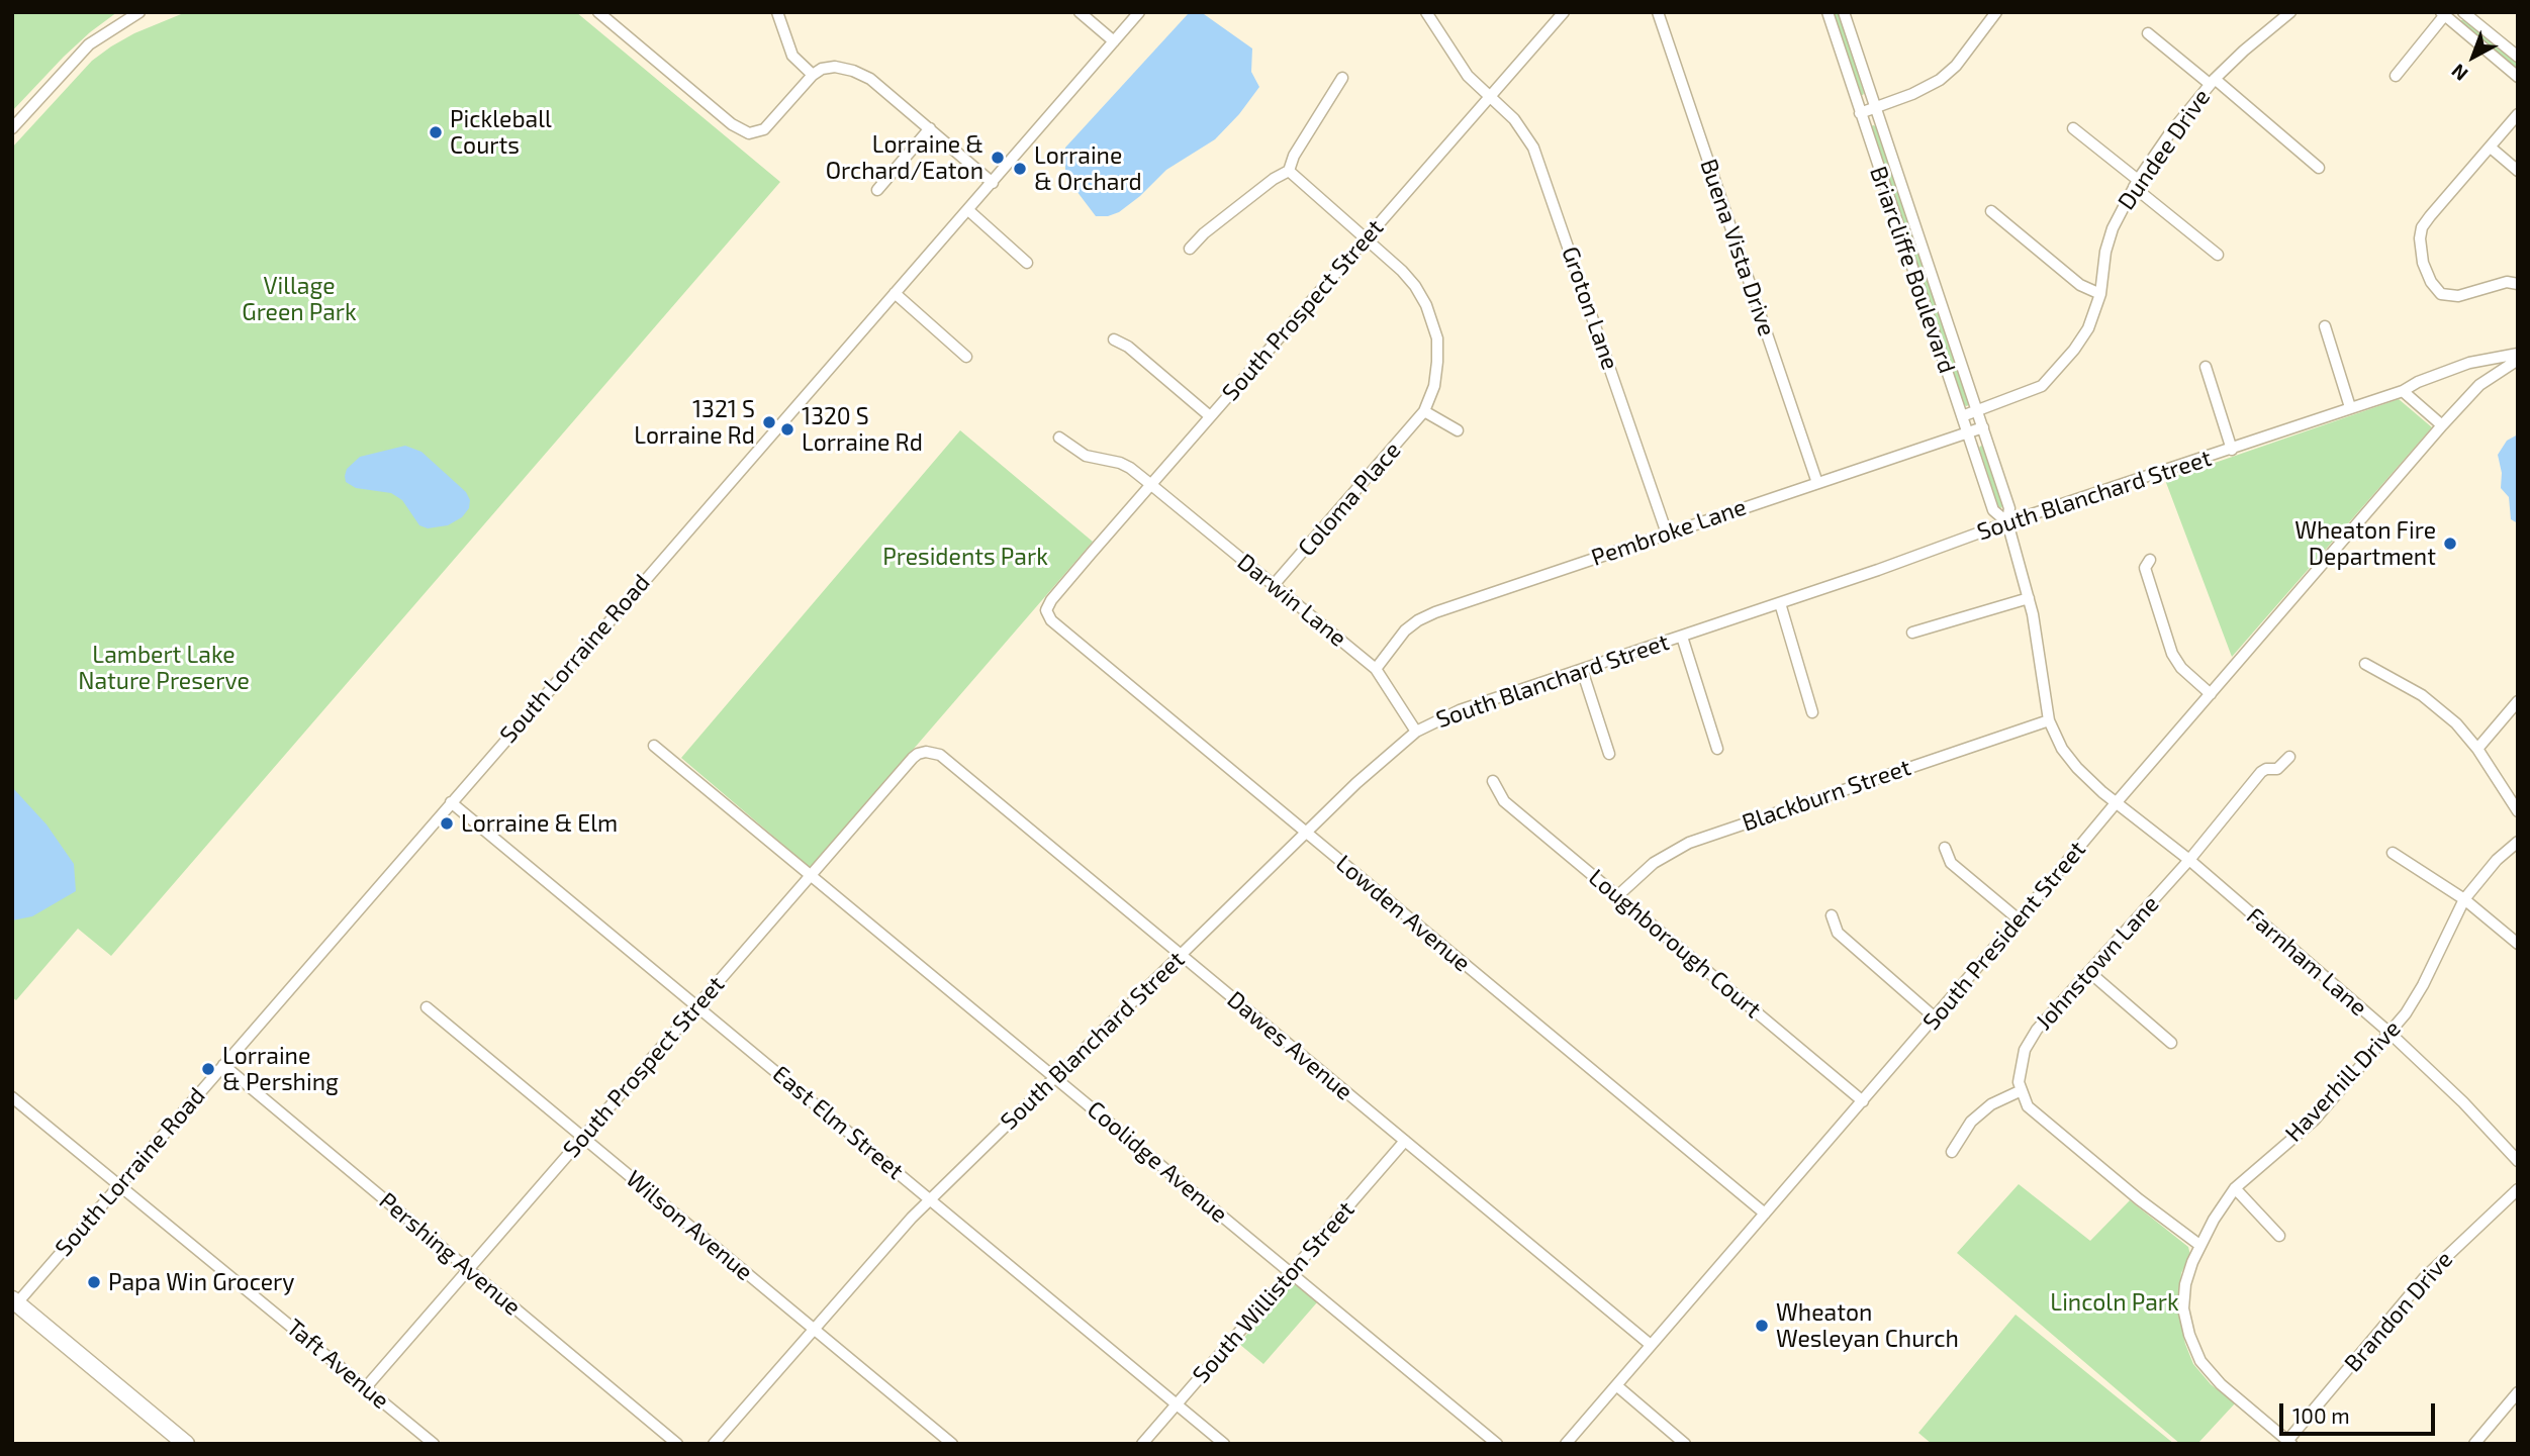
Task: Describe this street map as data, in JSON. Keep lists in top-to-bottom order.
{
  "streets": {
    "street": [
      "Dundee Drive",
      "Buena Vista Drive",
      "Briarcliffe Boulevard",
      "Groton Lane",
      "South Prospect Street",
      "South Blanchard Street",
      "Coloma Place",
      "Pembroke Lane",
      "Darwin Lane",
      "South Lorraine Road",
      "Blackburn Street",
      "Lowden Avenue",
      "South President Street",
      "Loughborough Court",
      "Farnham Lane",
      "Johnstown Lane",
      "Dawes Avenue",
      "Haverhill Drive",
      "East Elm Street",
      "Coolidge Avenue",
      "Wilson Avenue",
      "Pershing Avenue",
      "South Williston Street",
      "Brandon Drive",
      "Taft Avenue"
    ]
  },
  "crossings": [
    ["Dundee Drive", "Briarcliffe Boulevard"],
    ["Buena Vista Drive", "Pembroke Lane"],
    ["Briarcliffe Boulevard", "South Blanchard Street"],
    ["Briarcliffe Boulevard", "Pembroke Lane"],
    ["Briarcliffe Boulevard", "Blackburn Street"],
    ["Briarcliffe Boulevard", "South President Street"],
    ["Briarcliffe Boulevard", "Farnham Lane"],
    ["Groton Lane", "South Prospect Street"],
    ["Groton Lane", "Pembroke Lane"],
    ["South Prospect Street", "Coloma Place"],
    ["South Prospect Street", "Darwin Lane"],
    ["South Prospect Street", "Lowden Avenue"],
    ["South Prospect Street", "Dawes Avenue"],
    ["South Prospect Street", "East Elm Street"],
    ["South Prospect Street", "Coolidge Avenue"],
    ["South Prospect Street", "Wilson Avenue"],
    ["South Prospect Street", "Pershing Avenue"],
    ["South Prospect Street", "Taft Avenue"],
    ["South Blanchard Street", "Darwin Lane"],
    ["South Blanchard Street", "Lowden Avenue"],
    ["South Blanchard Street", "Dawes Avenue"],
    ["South Blanchard Street", "East Elm Street"],
    ["South Blanchard Street", "Coolidge Avenue"],
    ["South Blanchard Street", "Wilson Avenue"],
    ["Coloma Place", "Darwin Lane"],
    ["Pembroke Lane", "Darwin Lane"],
    ["South Lorraine Road", "East Elm Street"],
    ["South Lorraine Road", "Pershing Avenue"],
    ["South Lorraine Road", "Taft Avenue"],
    ["Blackburn Street", "Loughborough Court"],
    ["Lowden Avenue", "South President Street"],
    ["South President Street", "Loughborough Court"],
    ["South President Street", "Farnham Lane"],
    ["South President Street", "Dawes Avenue"],
    ["Farnham Lane", "Johnstown Lane"],
    ["Farnham Lane", "Haverhill Drive"],
    ["Dawes Avenue", "South Williston Street"],
    ["Haverhill Drive", "Brandon Drive"],
    ["East Elm Street", "South Williston Street"],
    ["Coolidge Avenue", "South Williston Street"]
  ],
  "parks": [
    "Village Green Park",
    "Presidents Park",
    "Lambert Lake Nature Preserve",
    "Lincoln Park"
  ],
  "places": [
    "Pickleball Courts",
    "Lorraine & Orchard/Eaton",
    "Lorraine & Orchard",
    "1321 S Lorraine Rd",
    "1320 S Lorraine Rd",
    "Wheaton Fire Department",
    "Lorraine & Elm",
    "Lorraine & Pershing",
    "Papa Win Grocery",
    "Wheaton Wesleyan Church"
  ],
  "scale_bar": "100 m",
  "north": "bottom left"
}
